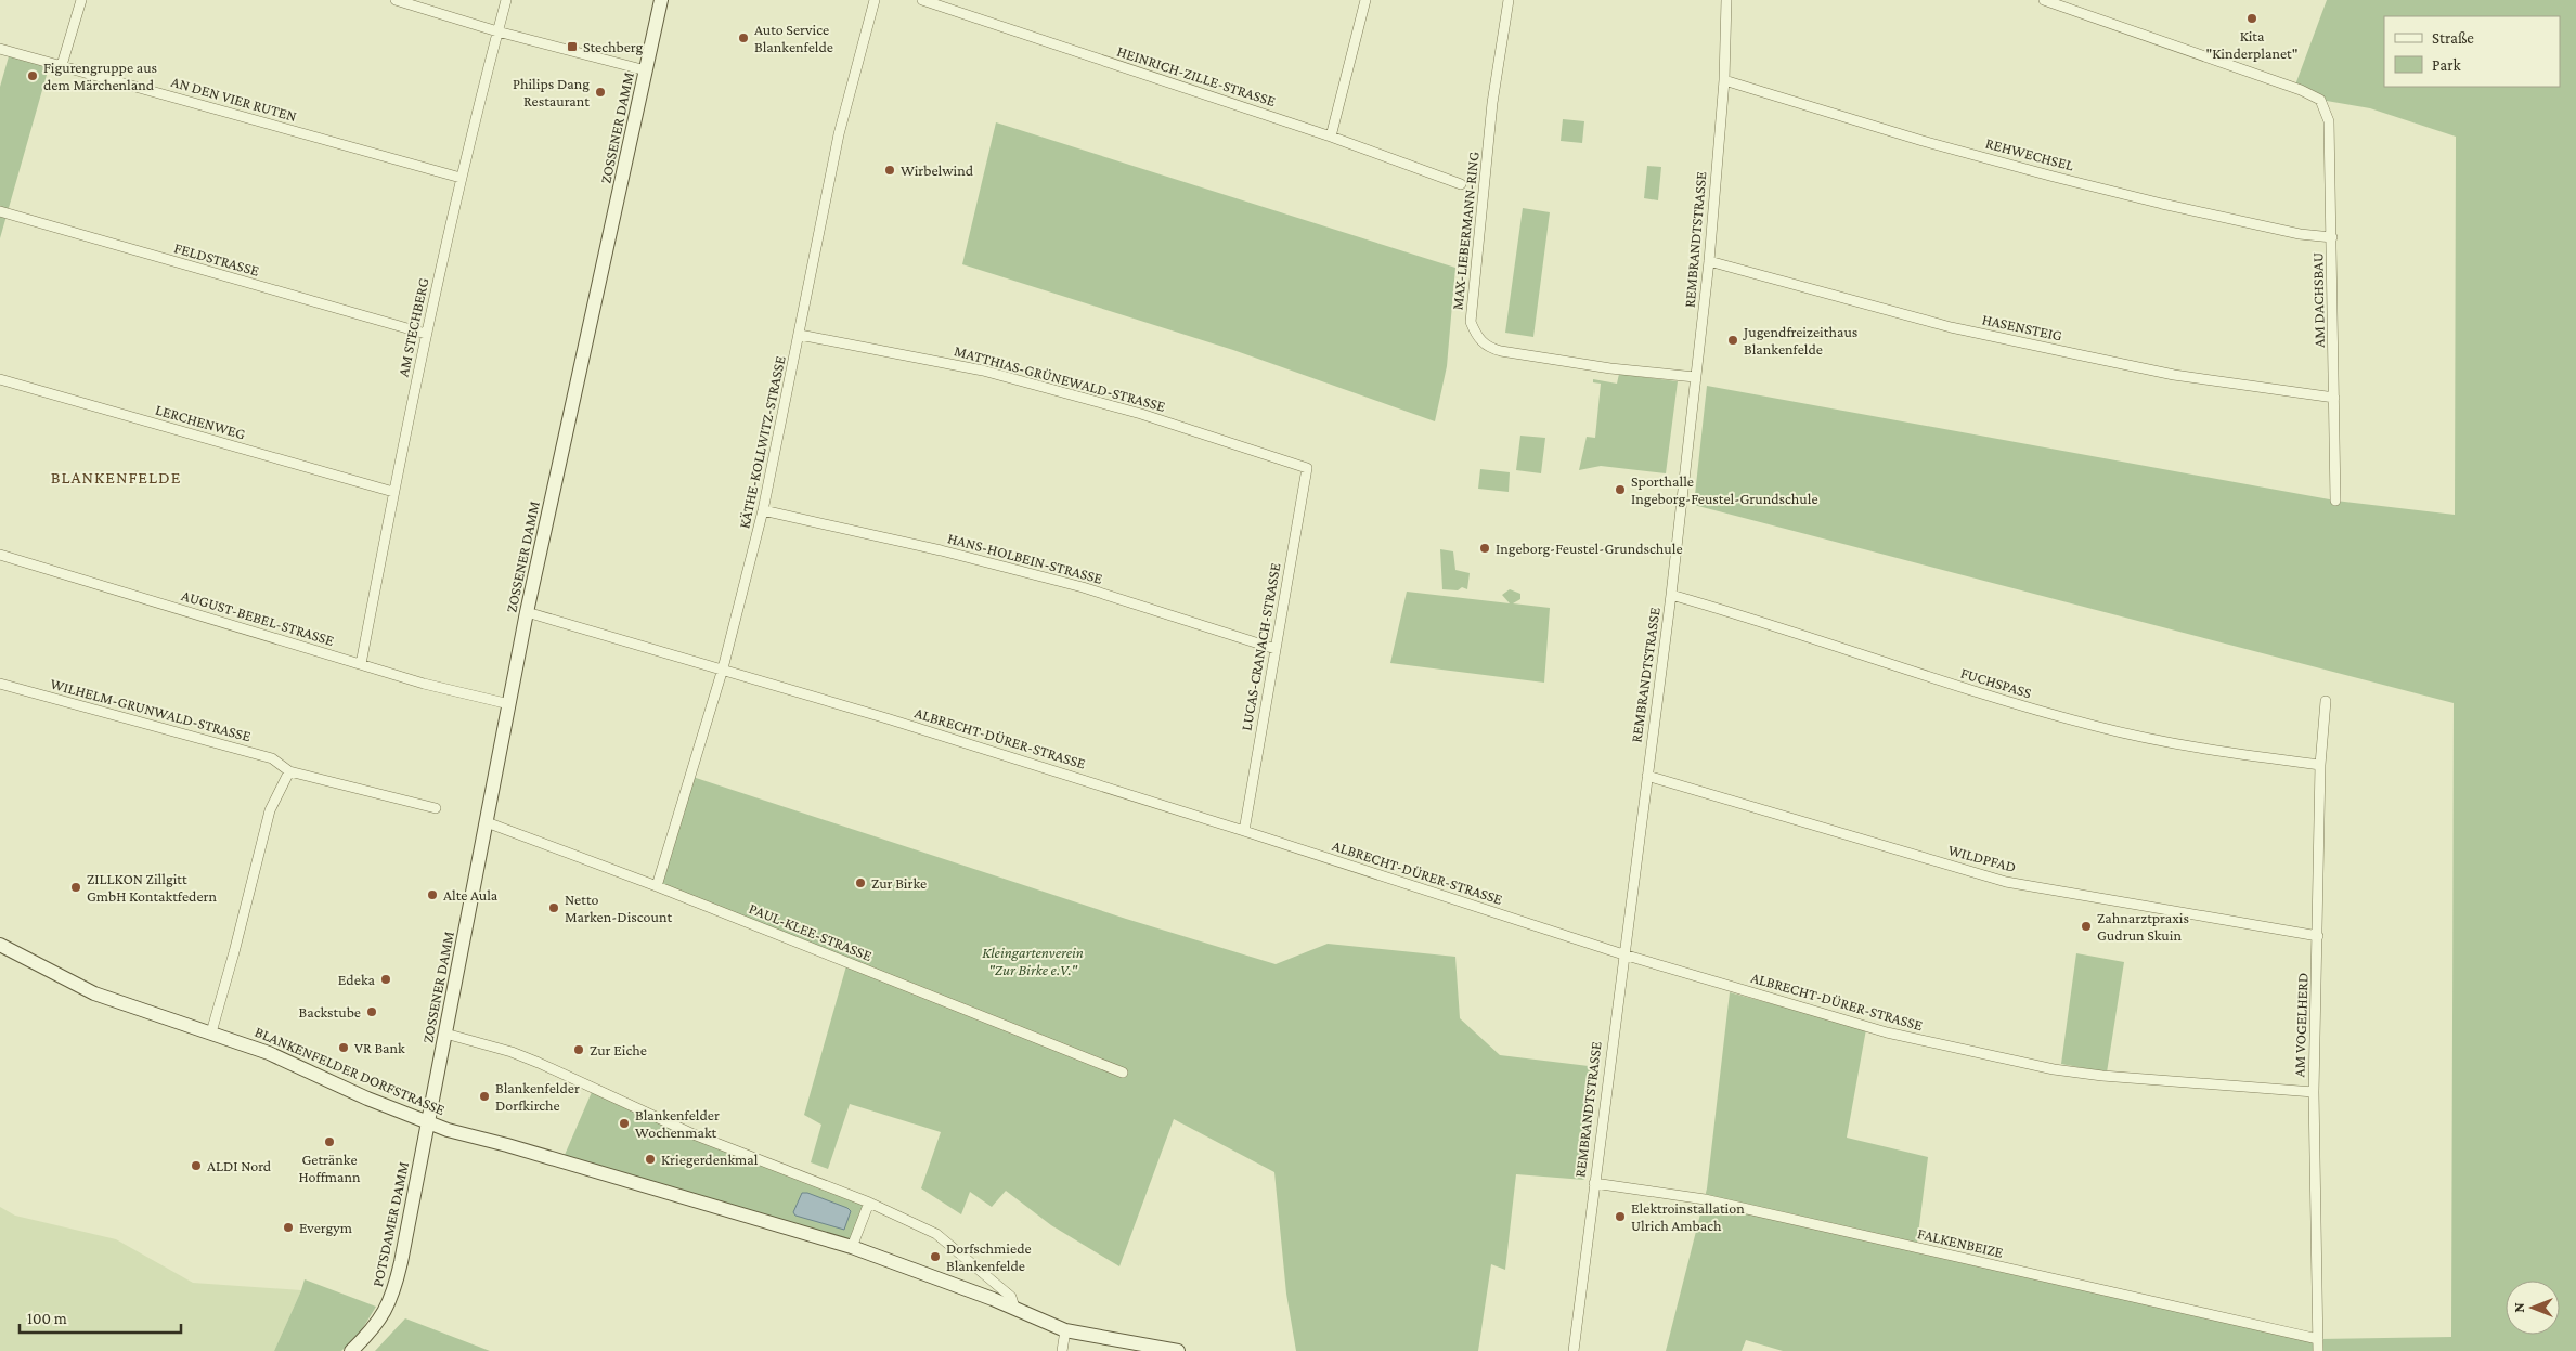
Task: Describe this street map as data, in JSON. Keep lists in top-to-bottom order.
{
  "streets": {
    "main road": ["ZOSSENER DAMM", "BLANKENFELDER DORFSTRASSE", "POTSDAMER DAMM"],
    "street": [
      "HEINRICH-ZILLE-STRASSE",
      "AN DEN VIER RUTEN",
      "REHWECHSEL",
      "MAX-LIEBERMANN-RING",
      "REMBRANDTSTRASSE",
      "FELDSTRASSE",
      "AM DACHSBAU",
      "AM STECHBERG",
      "HASENSTEIG",
      "MATTHIAS-GRÜNEWALD-STRASSE",
      "LERCHENWEG",
      "KÄTHE-KOLLWITZ-STRASSE",
      "HANS-HOLBEIN-STRASSE",
      "AUGUST-BEBEL-STRASSE",
      "LUCAS-CRANACH-STRASSE",
      "FUCHSPASS",
      "WILHELM-GRUNWALD-STRASSE",
      "ALBRECHT-DÜRER-STRASSE",
      "WILDPFAD",
      "PAUL-KLEE-STRASSE",
      "AM VOGELHERD",
      "FALKENBEIZE"
    ]
  },
  "crossings": [
    ["AN DEN VIER RUTEN", "AM STECHBERG"],
    ["ZOSSENER DAMM", "AUGUST-BEBEL-STRASSE"],
    ["ZOSSENER DAMM", "ALBRECHT-DÜRER-STRASSE"],
    ["ZOSSENER DAMM", "PAUL-KLEE-STRASSE"],
    ["ZOSSENER DAMM", "BLANKENFELDER DORFSTRASSE"],
    ["ZOSSENER DAMM", "POTSDAMER DAMM"],
    ["REHWECHSEL", "REMBRANDTSTRASSE"],
    ["REHWECHSEL", "AM DACHSBAU"],
    ["MAX-LIEBERMANN-RING", "REMBRANDTSTRASSE"],
    ["REMBRANDTSTRASSE", "HASENSTEIG"],
    ["REMBRANDTSTRASSE", "FUCHSPASS"],
    ["REMBRANDTSTRASSE", "ALBRECHT-DÜRER-STRASSE"],
    ["REMBRANDTSTRASSE", "WILDPFAD"],
    ["REMBRANDTSTRASSE", "FALKENBEIZE"],
    ["FELDSTRASSE", "AM STECHBERG"],
    ["AM DACHSBAU", "HASENSTEIG"],
    ["AM STECHBERG", "LERCHENWEG"],
    ["AM STECHBERG", "AUGUST-BEBEL-STRASSE"],
    ["MATTHIAS-GRÜNEWALD-STRASSE", "KÄTHE-KOLLWITZ-STRASSE"],
    ["MATTHIAS-GRÜNEWALD-STRASSE", "LUCAS-CRANACH-STRASSE"],
    ["KÄTHE-KOLLWITZ-STRASSE", "HANS-HOLBEIN-STRASSE"],
    ["KÄTHE-KOLLWITZ-STRASSE", "ALBRECHT-DÜRER-STRASSE"],
    ["KÄTHE-KOLLWITZ-STRASSE", "PAUL-KLEE-STRASSE"],
    ["HANS-HOLBEIN-STRASSE", "LUCAS-CRANACH-STRASSE"],
    ["LUCAS-CRANACH-STRASSE", "ALBRECHT-DÜRER-STRASSE"],
    ["FUCHSPASS", "AM VOGELHERD"],
    ["ALBRECHT-DÜRER-STRASSE", "AM VOGELHERD"],
    ["WILDPFAD", "AM VOGELHERD"],
    ["AM VOGELHERD", "FALKENBEIZE"],
    ["BLANKENFELDER DORFSTRASSE", "POTSDAMER DAMM"]
  ],
  "districts": ["BLANKENFELDE"],
  "parks": ["Kleingartenverein \"Zur Birke e.V.\""],
  "places": {
    "other": [
      "Kita \"Kinderplanet\"",
      "Auto Service Blankenfelde",
      "Figurengruppe aus dem Märchenland",
      "Philips Dang Restaurant",
      "Wirbelwind",
      "Jugendfreizeithaus Blankenfelde",
      "Sporthalle Ingeborg-Feustel-Grundschule",
      "Ingeborg-Feustel-Grundschule",
      "Zur Birke",
      "ZILLKON Zillgitt GmbH Kontaktfedern",
      "Alte Aula",
      "Netto Marken-Discount",
      "Zahnarztpraxis Gudrun Skuin",
      "Edeka",
      "Backstube",
      "VR Bank",
      "Zur Eiche",
      "Blankenfelder Dorfkirche",
      "Blankenfelder Wochenmakt",
      "Getränke Hoffmann",
      "Kriegerdenkmal",
      "ALDI Nord",
      "Elektroinstallation Ulrich Ambach",
      "Evergym",
      "Dorfschmiede Blankenfelde"
    ],
    "transit": ["Stechberg"]
  },
  "legend": ["Straße", "Park"],
  "scale_bar": "100 m",
  "north": "left"
}
